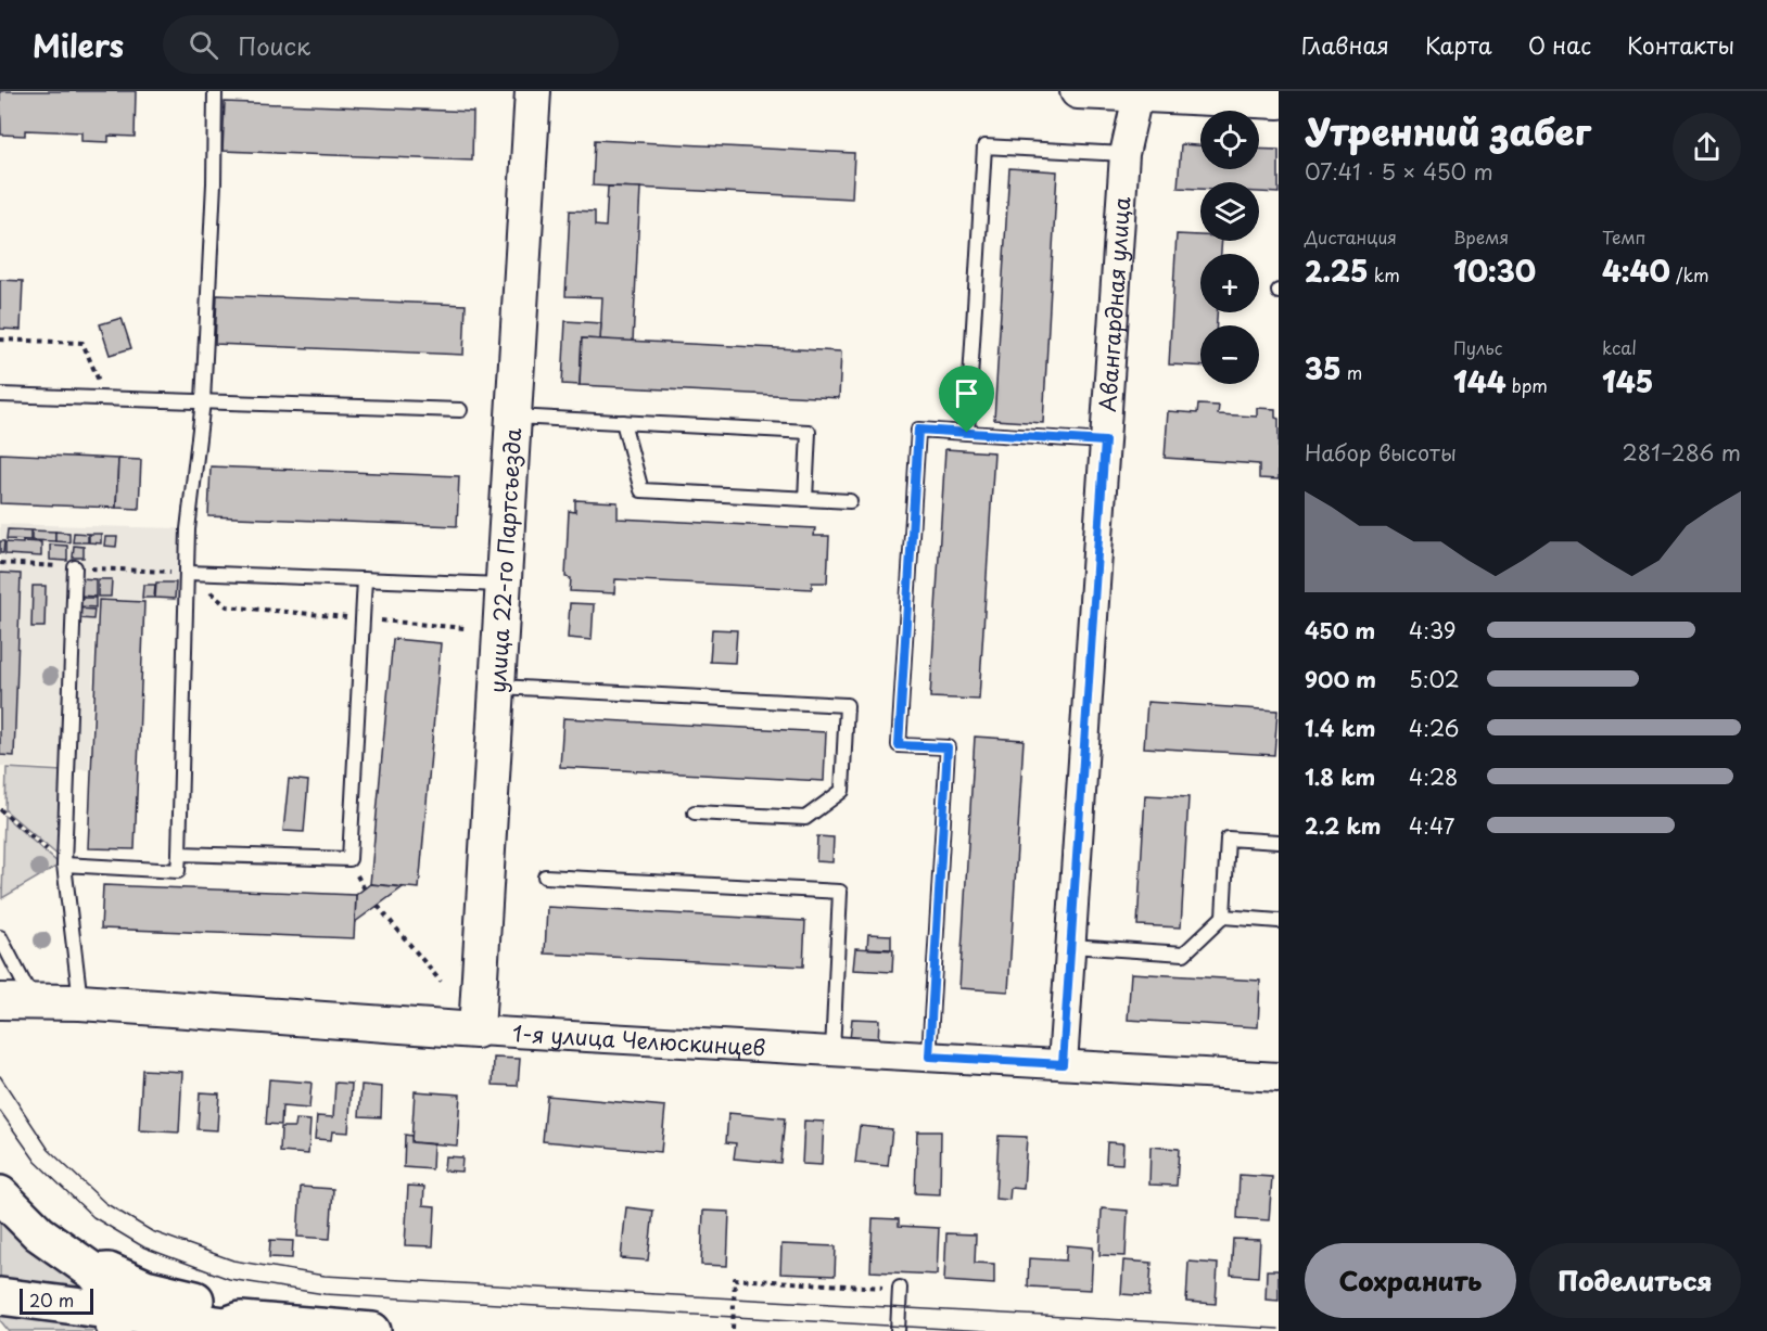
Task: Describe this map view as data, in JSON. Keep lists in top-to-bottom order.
{
  "streets": {
    "street": ["Авангардная улица", "улица 22-го Партсъезда", "1-я улица Челюскинцев"]
  },
  "crossings": [
    ["Авангардная улица", "1-я улица Челюскинцев"],
    ["улица 22-го Партсъезда", "1-я улица Челюскинцев"]
  ],
  "scale_bar": "20 m",
  "page": {
    "header": "Milers",
    "search": "Поиск",
    "nav": [
      "Главная",
      "Карта",
      "О нас",
      "Контакты"
    ],
    "heading": ["Утренний забег", "07:41 · 5 × 450 m"],
    "map_buttons": ["+", "−"],
    "stats": [
      ["Дистанция", "2.25 km"],
      ["Время", "10:30"],
      ["Темп", "4:40 /km"],
      ["35 m"],
      ["Пульс", "144 bpm"],
      ["kcal", "145"]
    ],
    "chart": ["Набор высоты", "281–286 m"],
    "list": [
      {
        "name": "450 m",
        "note": "4:39"
      },
      {
        "name": "900 m",
        "note": "5:02"
      },
      {
        "name": "1.4 km",
        "note": "4:26"
      },
      {
        "name": "1.8 km",
        "note": "4:28"
      },
      {
        "name": "2.2 km",
        "note": "4:47"
      }
    ],
    "buttons": ["Сохранить", "Поделиться"],
    "scale": "20 m"
  }
}
